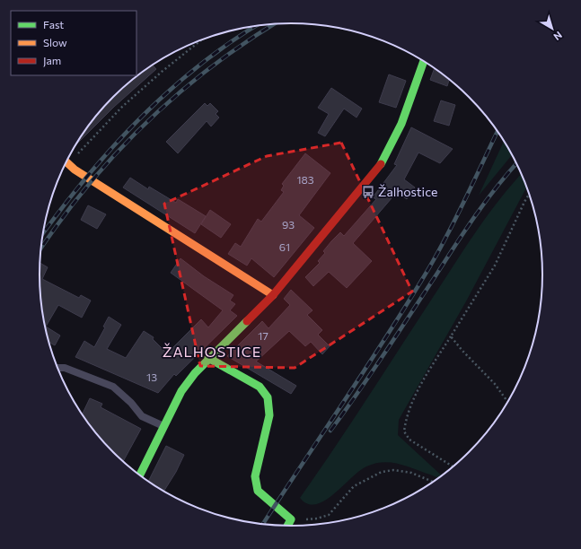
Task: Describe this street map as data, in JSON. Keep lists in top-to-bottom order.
{
  "districts": ["ŽALHOSTICE"],
  "places": {
    "bus stop": ["Žalhostice"]
  },
  "house_numbers": [
    "183",
    "93",
    "61",
    "17",
    "13"
  ],
  "legend": ["Fast", "Slow", "Jam"],
  "north": "bottom right"
}
